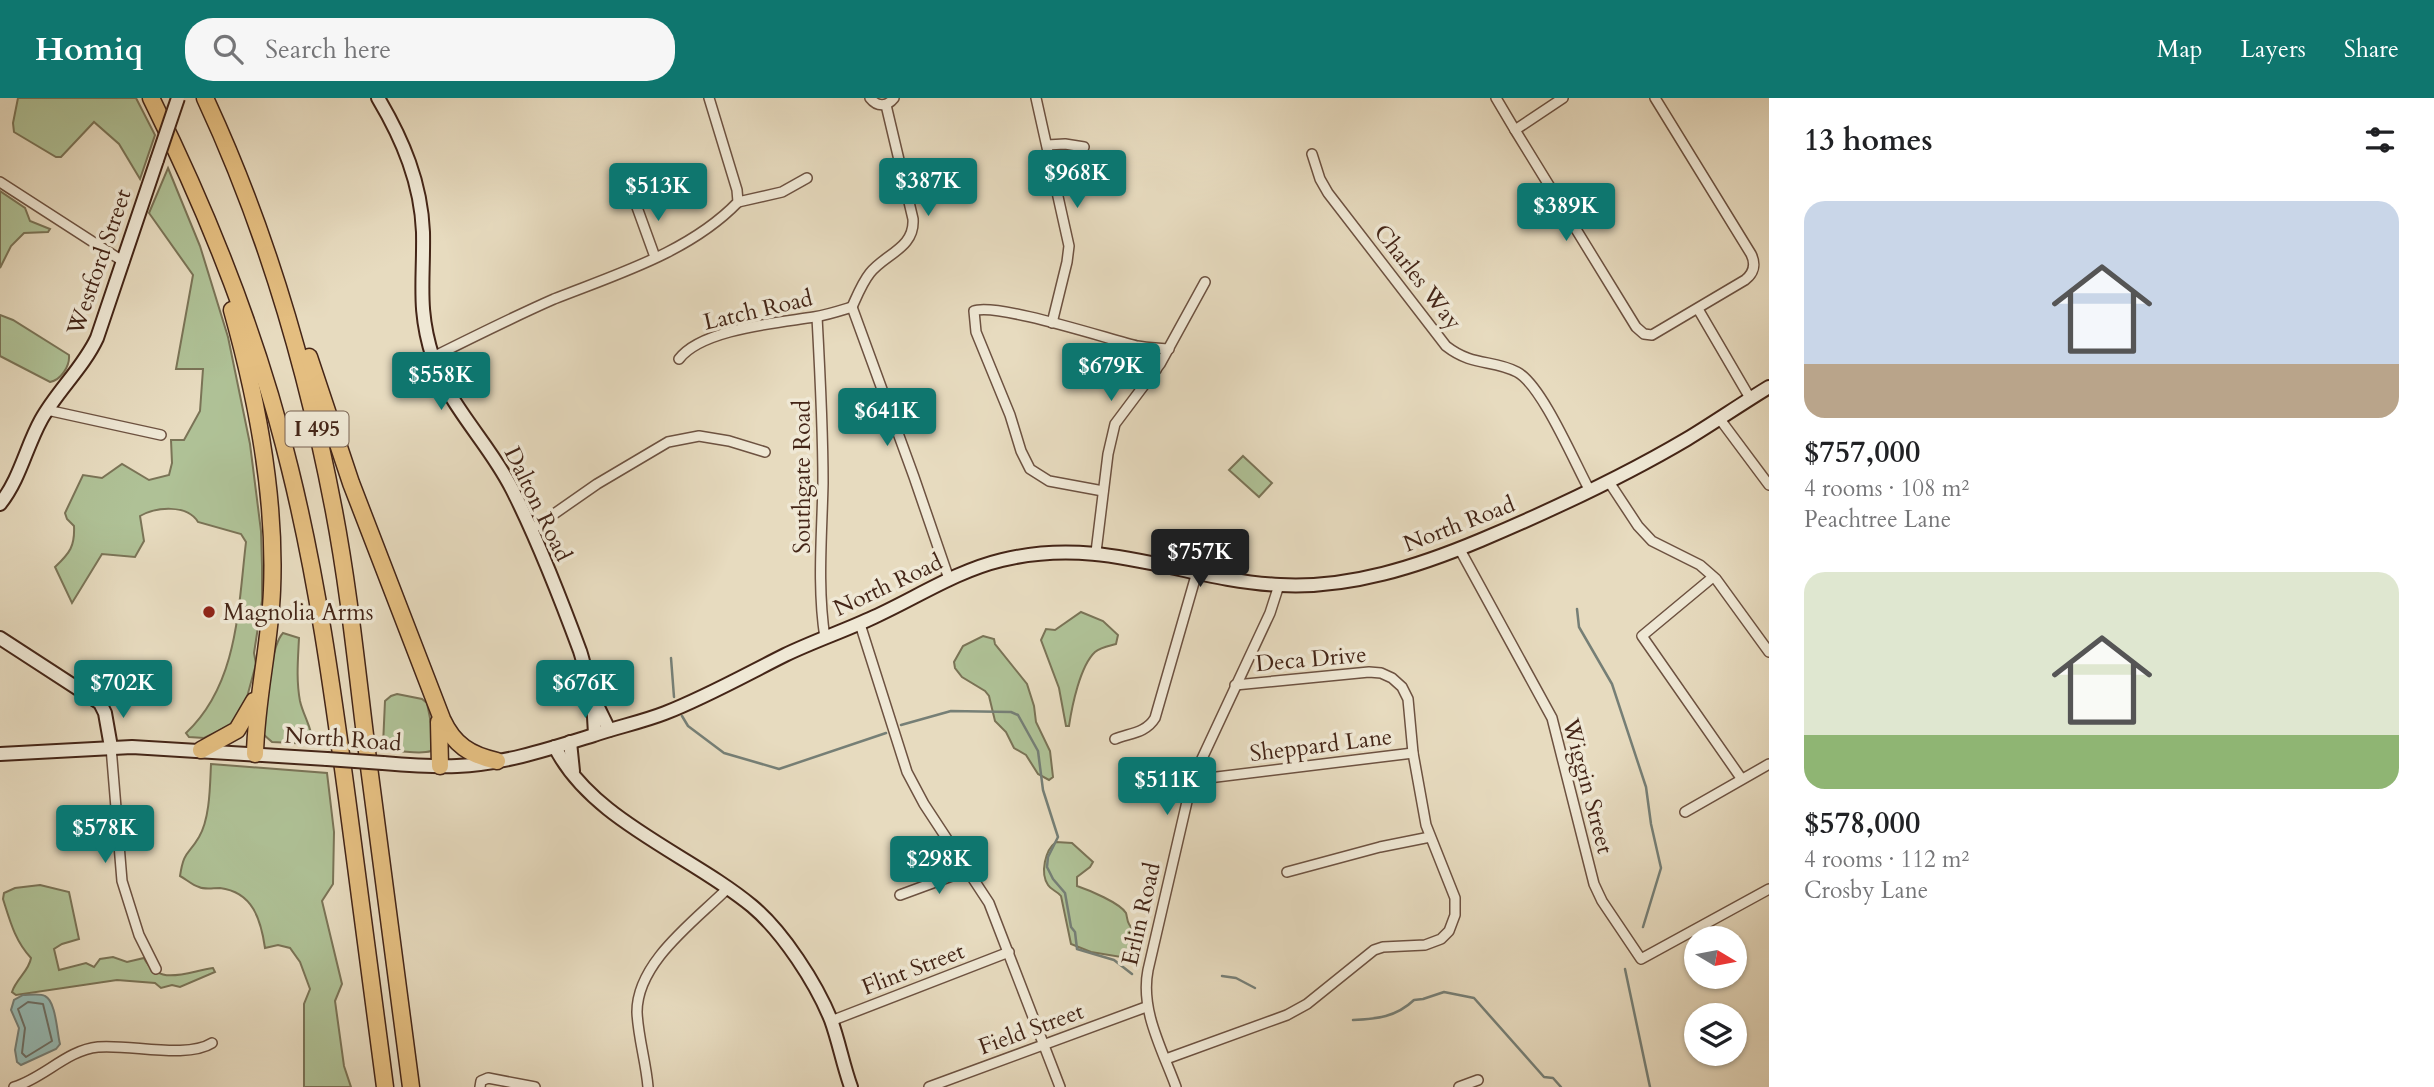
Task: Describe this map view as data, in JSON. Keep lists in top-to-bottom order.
{
  "streets": {
    "highway": ["I 495"],
    "main road": ["Westford Street", "Dalton Road", "North Road"],
    "street": [
      "Charles Way",
      "Latch Road",
      "Southgate Road",
      "Deca Drive",
      "Sheppard Lane",
      "Wiggin Street",
      "Erlin Road",
      "Flint Street",
      "Field Street"
    ]
  },
  "crossings": [
    ["Charles Way", "North Road"],
    ["Latch Road", "Southgate Road"],
    ["Southgate Road", "North Road"],
    ["Dalton Road", "North Road"],
    ["North Road", "Wiggin Street"],
    ["North Road", "Erlin Road"],
    ["Deca Drive", "Sheppard Lane"],
    ["Deca Drive", "Erlin Road"],
    ["Sheppard Lane", "Erlin Road"],
    ["Erlin Road", "Field Street"]
  ],
  "places": ["Magnolia Arms"],
  "north": "right",
  "page": {
    "header": "Homiq",
    "search": "Search here",
    "nav": ["Map", "Layers", "Share"],
    "heading": "13 homes",
    "price": [
      "$968K",
      "$387K",
      "$513K",
      "$389K",
      "$679K",
      "$558K",
      "$641K",
      "$757K",
      "$702K",
      "$676K",
      "$511K",
      "$578K",
      "$298K"
    ],
    "list": [
      {
        "name": "$757,000",
        "note": "4 rooms · 108 m² · Peachtree Lane"
      },
      {
        "name": "$578,000",
        "note": "4 rooms · 112 m² · Crosby Lane"
      }
    ]
  }
}
